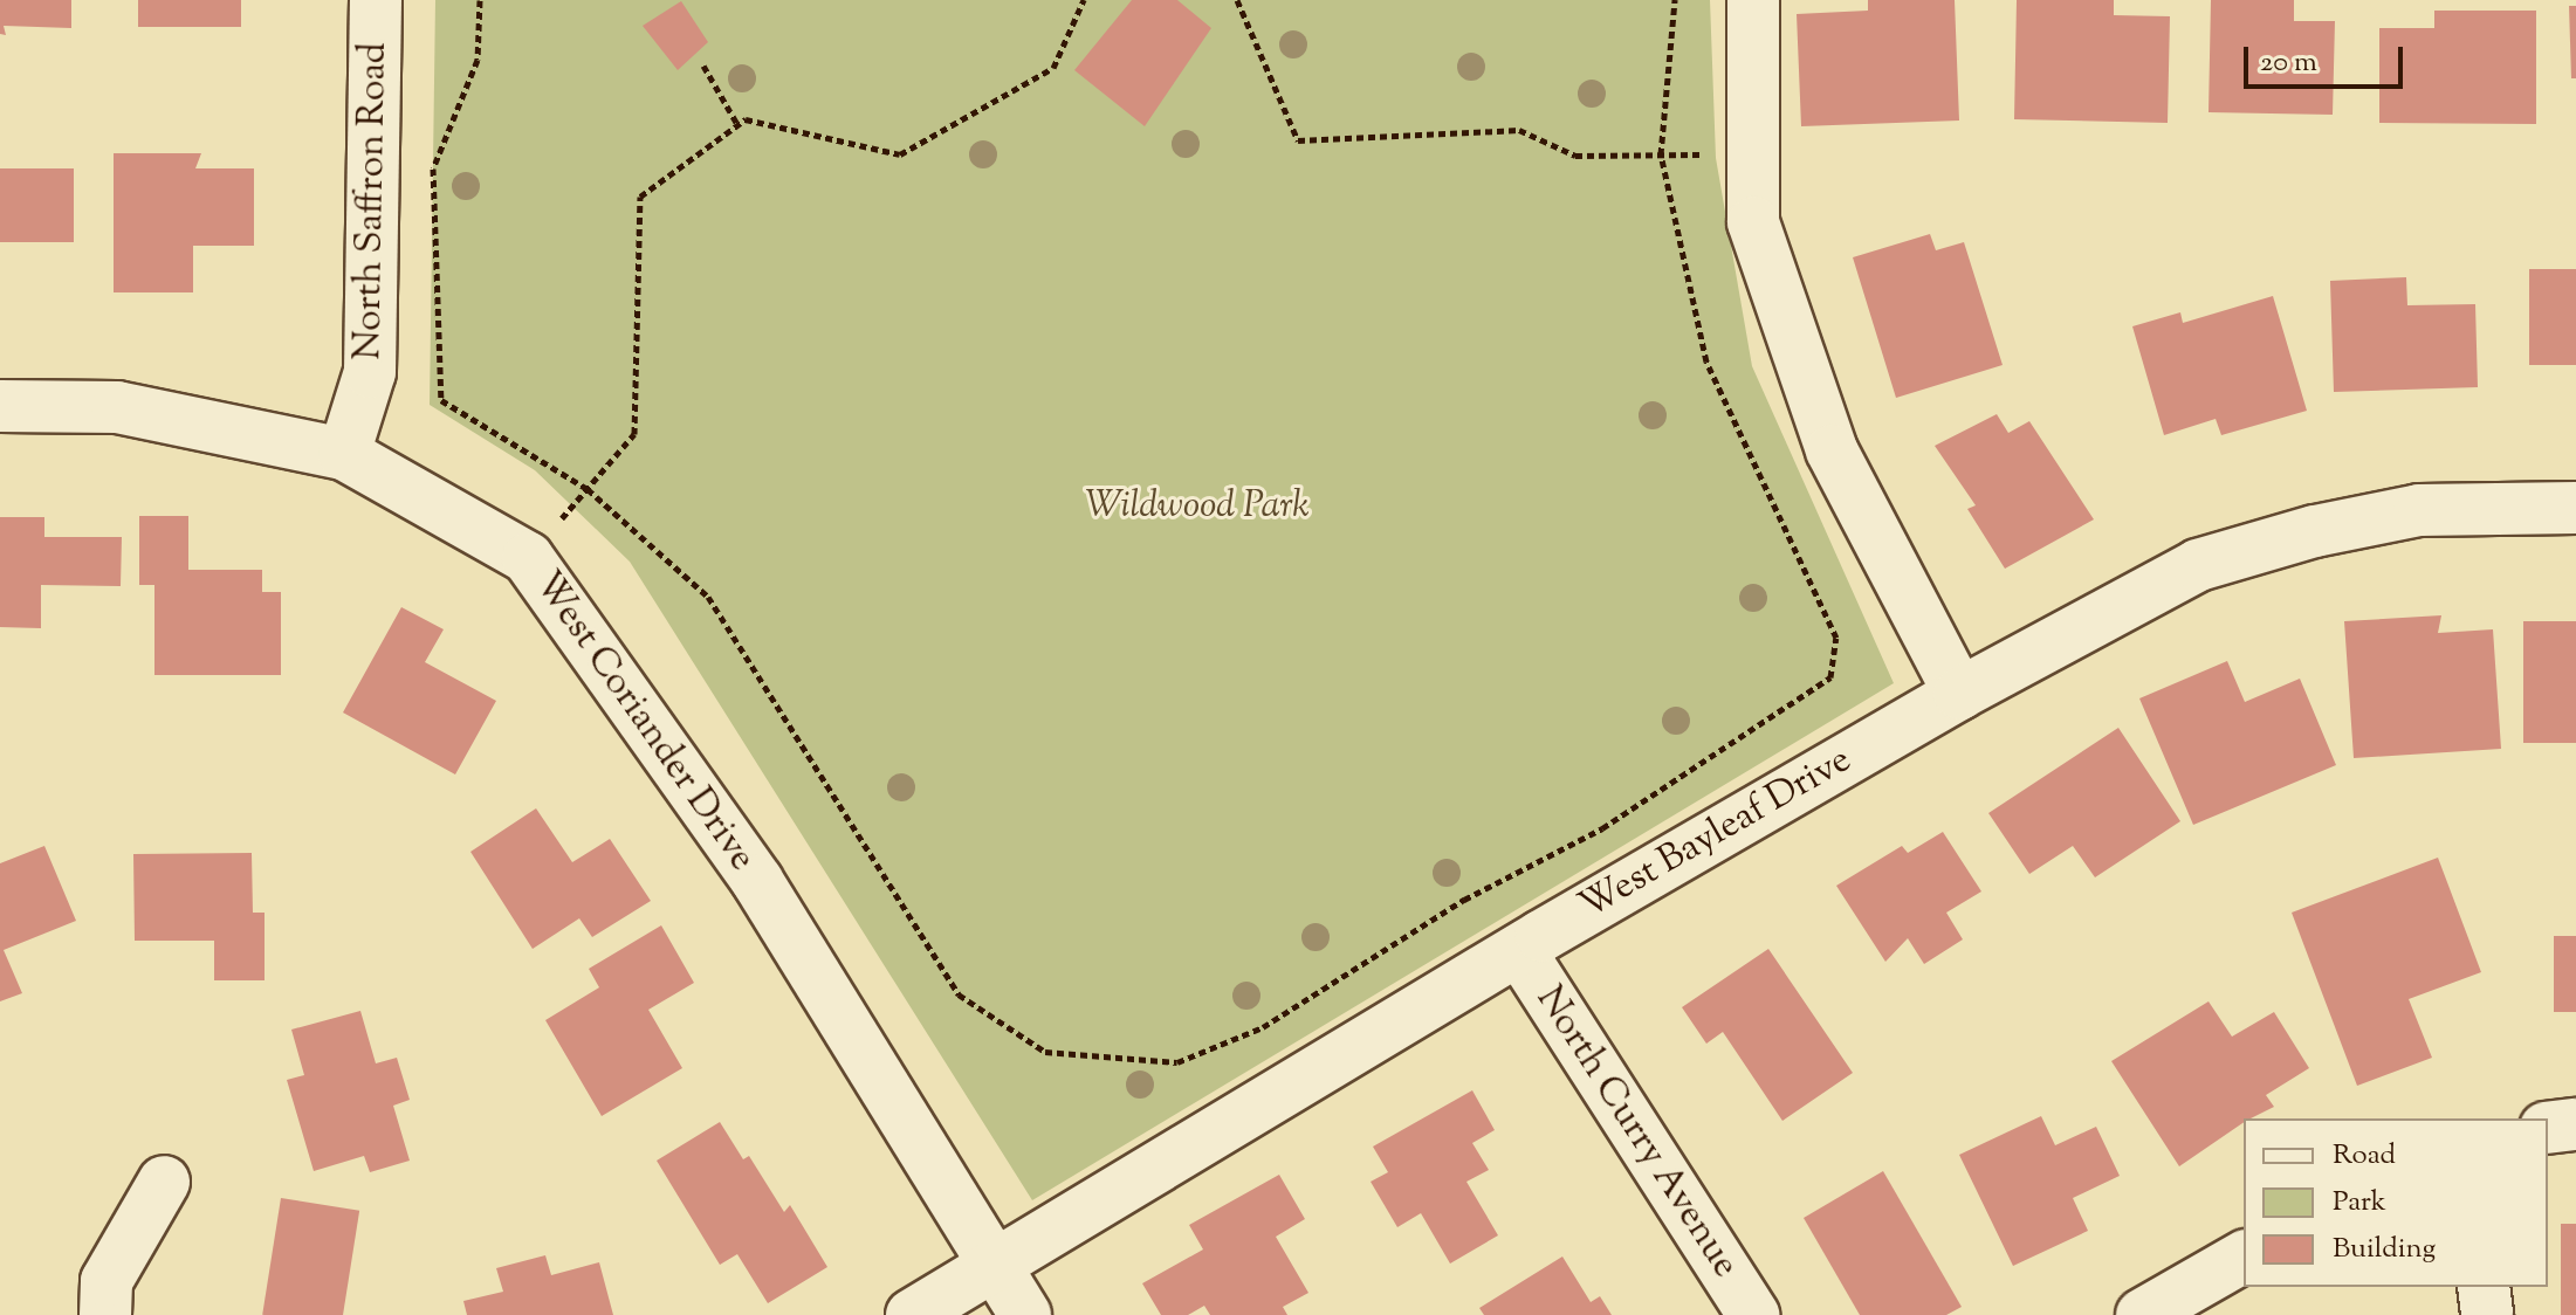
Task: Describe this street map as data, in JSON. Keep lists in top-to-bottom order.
{
  "streets": {
    "street": [
      "North Saffron Road",
      "West Coriander Drive",
      "West Bayleaf Drive",
      "North Curry Avenue"
    ]
  },
  "crossings": [
    ["North Saffron Road", "West Coriander Drive"],
    ["West Coriander Drive", "West Bayleaf Drive"],
    ["West Bayleaf Drive", "North Curry Avenue"]
  ],
  "parks": ["Wildwood Park"],
  "legend": ["Road", "Park", "Building"],
  "scale_bar": "20 m"
}
